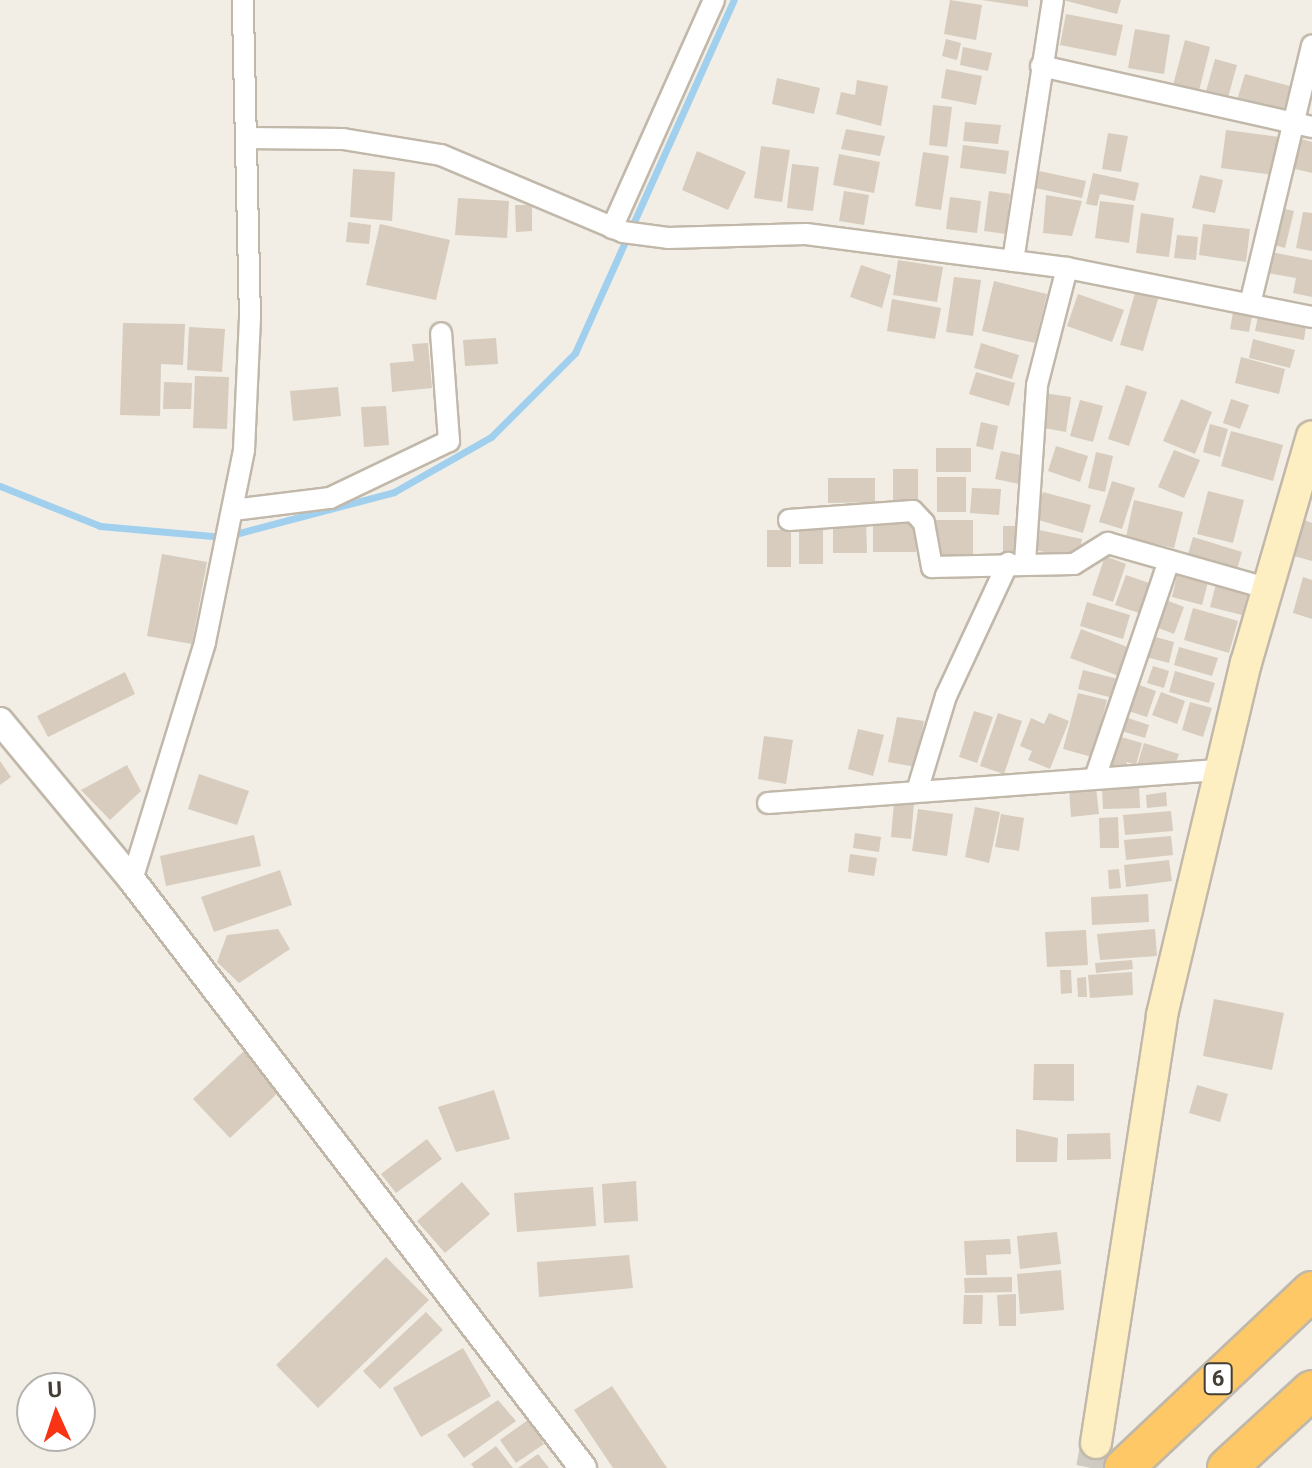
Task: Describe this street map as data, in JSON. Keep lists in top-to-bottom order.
{
  "streets": {
    "highway": ["6"]
  },
  "north": "top"
}
